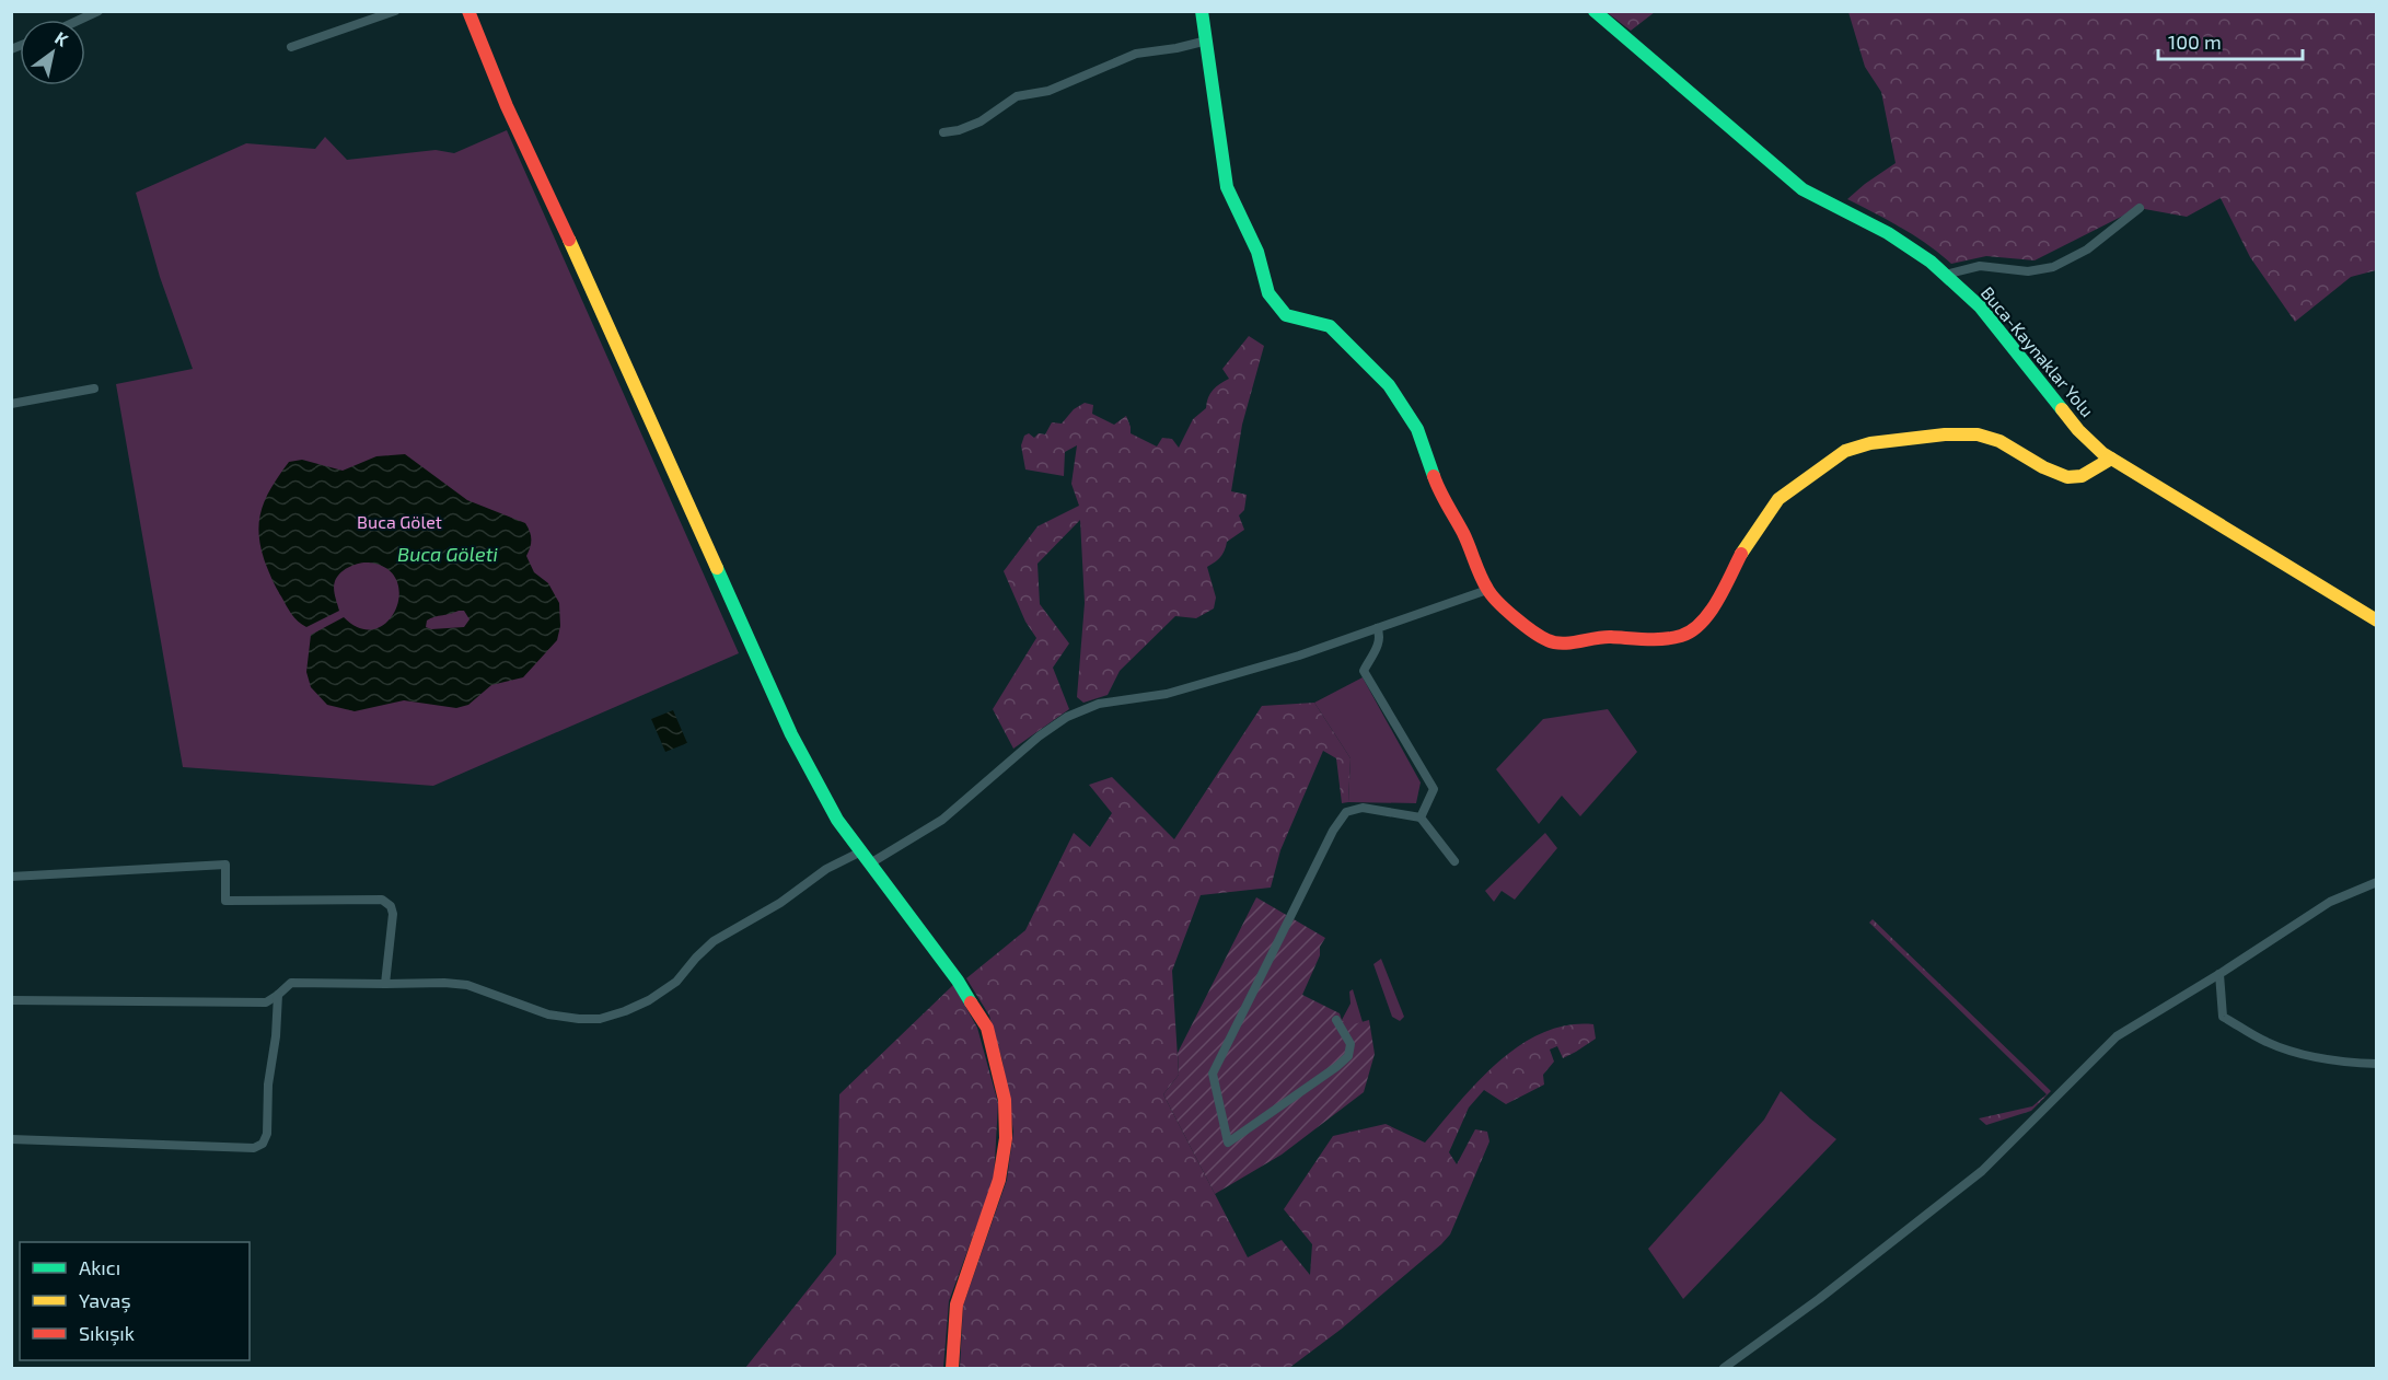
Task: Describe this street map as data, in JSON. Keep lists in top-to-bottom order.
{
  "streets": {
    "street": ["Buca-Kaynaklar Yolu"]
  },
  "water": ["Buca Göleti"],
  "parks": ["Buca Gölet"],
  "legend": ["Akıcı", "Yavaş", "Sıkışık"],
  "scale_bar": "100 m",
  "north": "top right"
}
